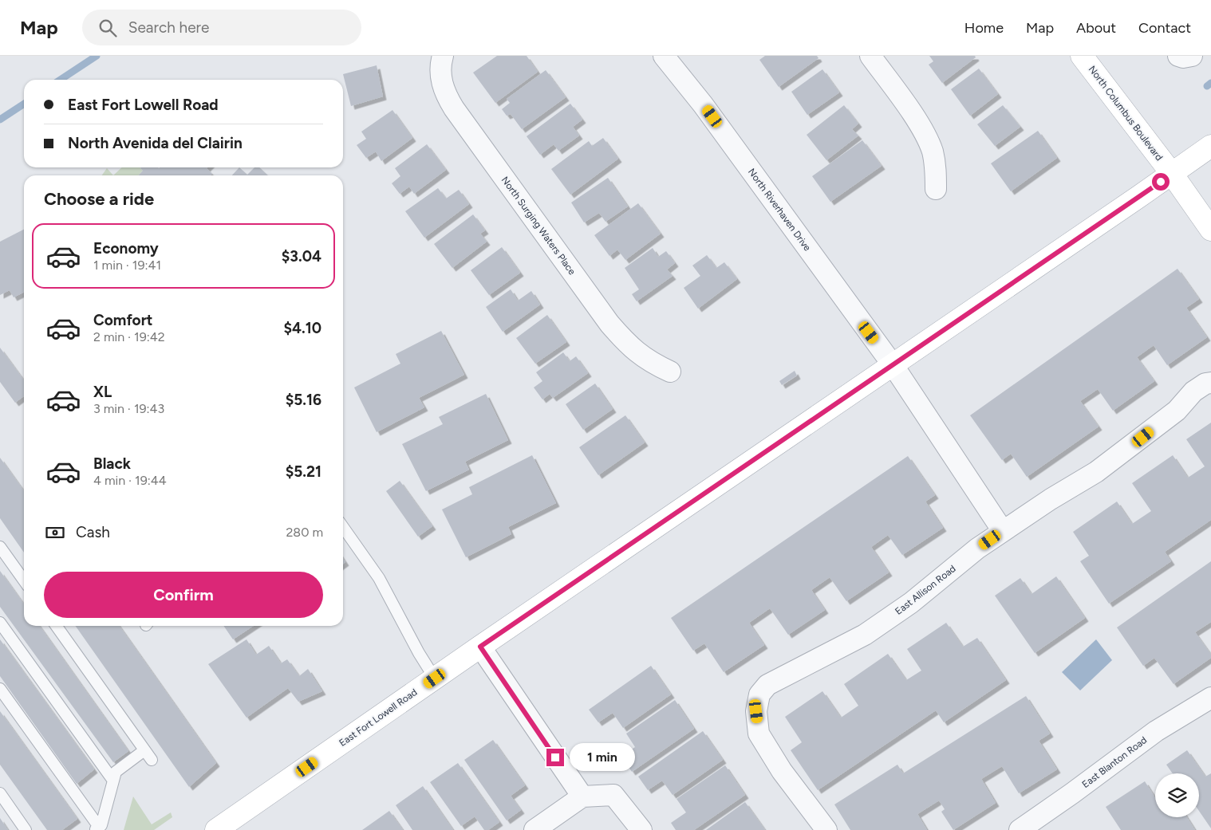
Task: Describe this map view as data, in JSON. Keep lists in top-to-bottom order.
{
  "streets": {
    "main road": ["North Columbus Boulevard", "East Fort Lowell Road"],
    "street": [
      "North Riverhaven Drive",
      "North Surging Waters Place",
      "East Allison Road",
      "East Blanton Road"
    ]
  },
  "crossings": [
    ["North Columbus Boulevard", "East Fort Lowell Road"],
    ["North Riverhaven Drive", "East Allison Road"],
    ["North Riverhaven Drive", "East Fort Lowell Road"]
  ],
  "page": {
    "header": "Map",
    "search": "Search here",
    "nav": [
      "Home",
      "Map",
      "About",
      "Contact"
    ],
    "banner": ["East Fort Lowell Road", "North Avenida del Clairin"],
    "heading": "Choose a ride",
    "list": [
      {
        "name": "Economy",
        "note": "1 min · 19:41",
        "value": "$3.04"
      },
      {
        "name": "Comfort",
        "note": "2 min · 19:42",
        "value": "$4.10"
      },
      {
        "name": "XL",
        "note": "3 min · 19:43",
        "value": "$5.16"
      },
      {
        "name": "Black",
        "note": "4 min · 19:44",
        "value": "$5.21"
      }
    ],
    "pay": ["Cash", "280 m"],
    "buttons": "Confirm",
    "bubble": "1 min"
  }
}
